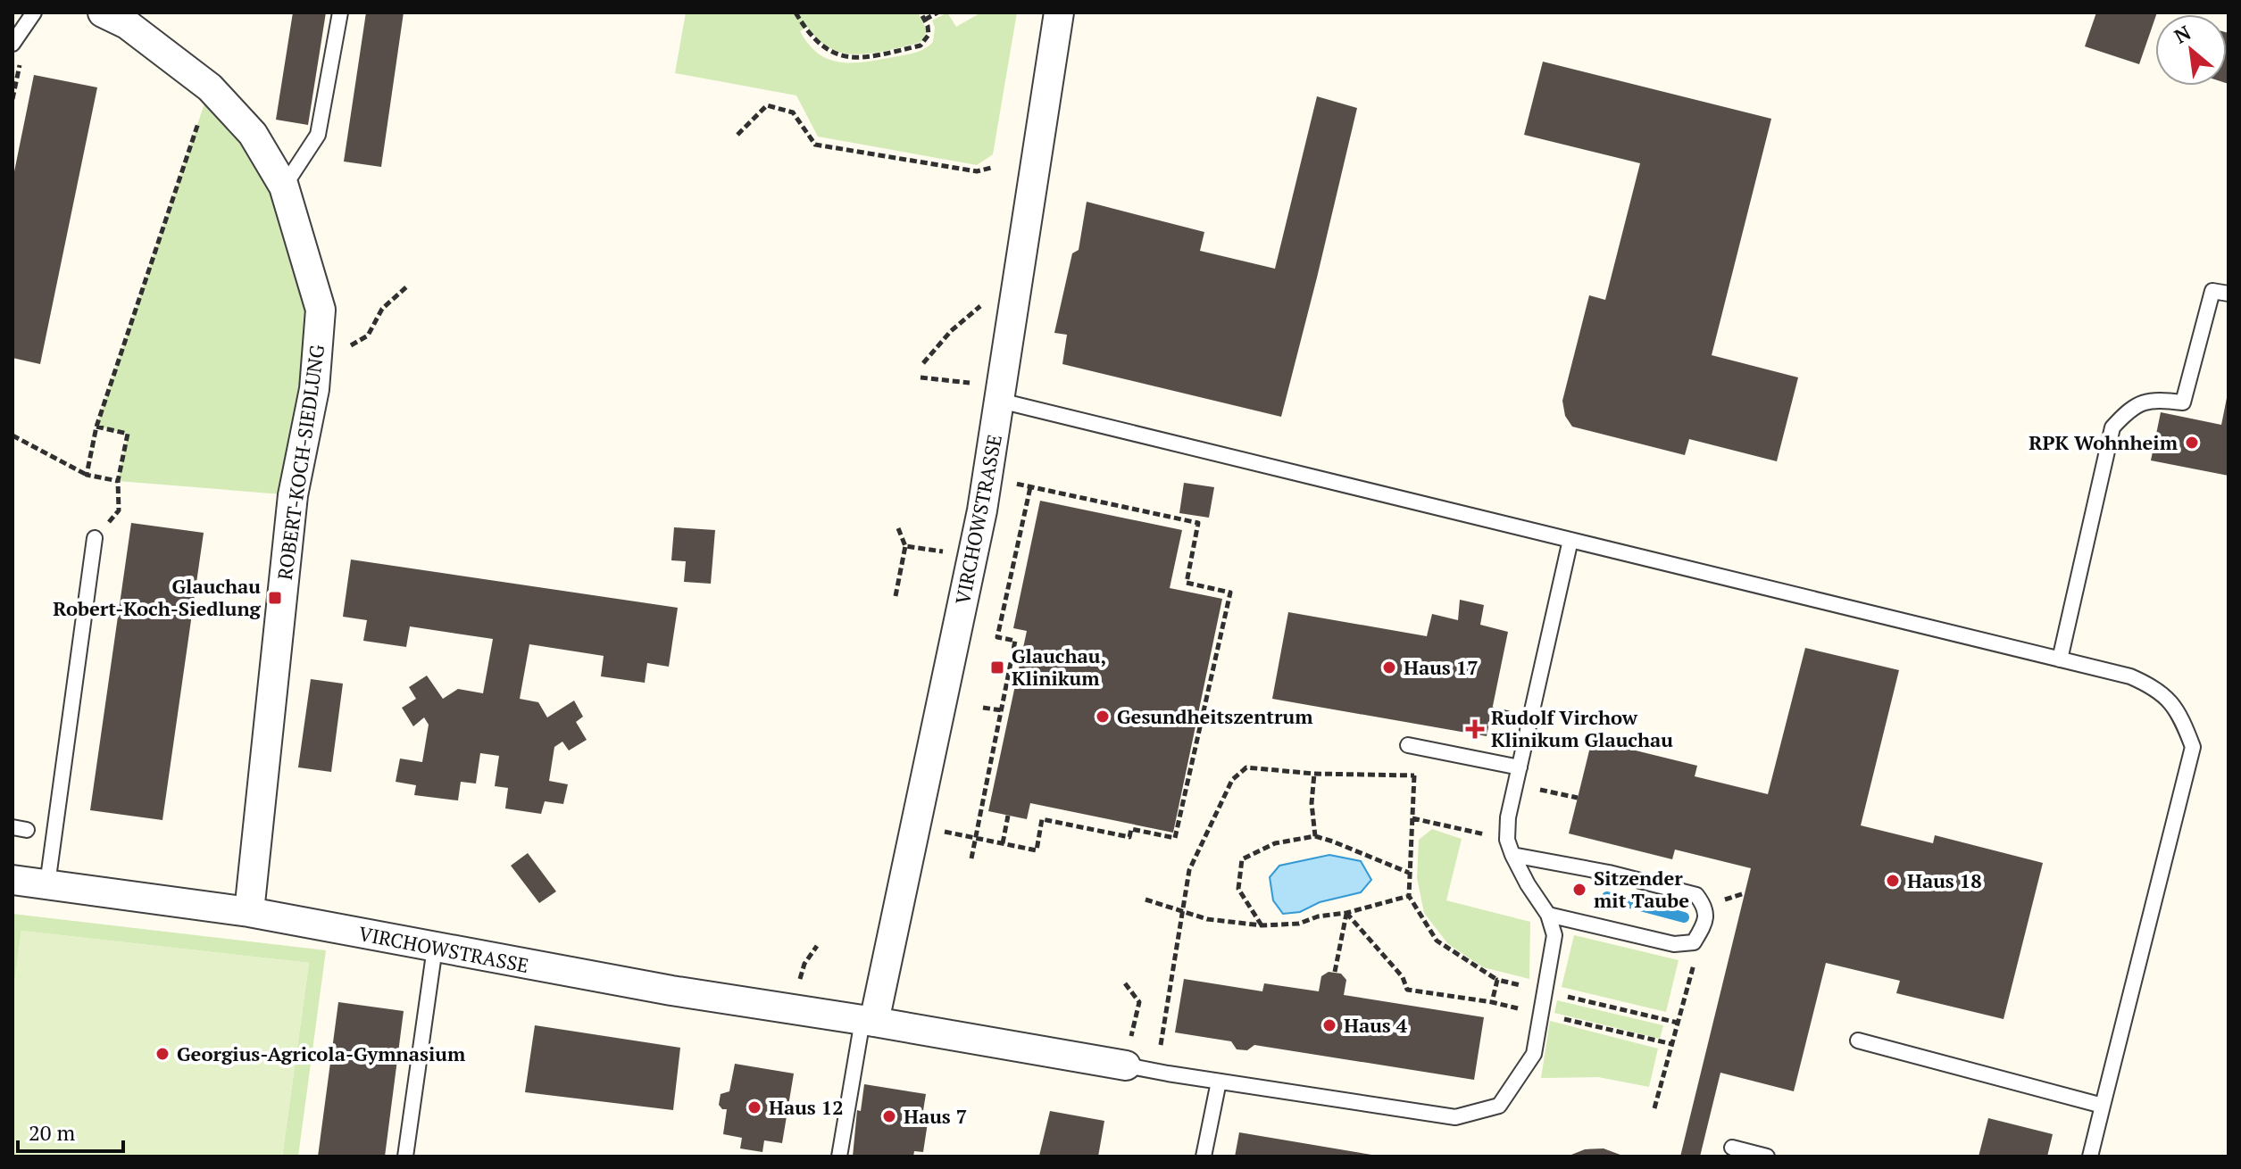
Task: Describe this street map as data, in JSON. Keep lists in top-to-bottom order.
{
  "streets": {
    "street": ["ROBERT-KOCH-SIEDLUNG", "VIRCHOWSTRASSE"]
  },
  "crossings": [
    ["ROBERT-KOCH-SIEDLUNG", "VIRCHOWSTRASSE"]
  ],
  "places": {
    "other": [
      "RPK Wohnheim",
      "Haus 17",
      "Gesundheitszentrum",
      "Haus 18",
      "Sitzender mit Taube",
      "Haus 4",
      "Georgius-Agricola-Gymnasium",
      "Haus 12",
      "Haus 7"
    ],
    "transit": ["Glauchau Robert-Koch-Siedlung", "Glauchau, Klinikum"],
    "health": ["Rudolf Virchow Klinikum Glauchau"]
  },
  "scale_bar": "20 m",
  "north": "top left"
}
